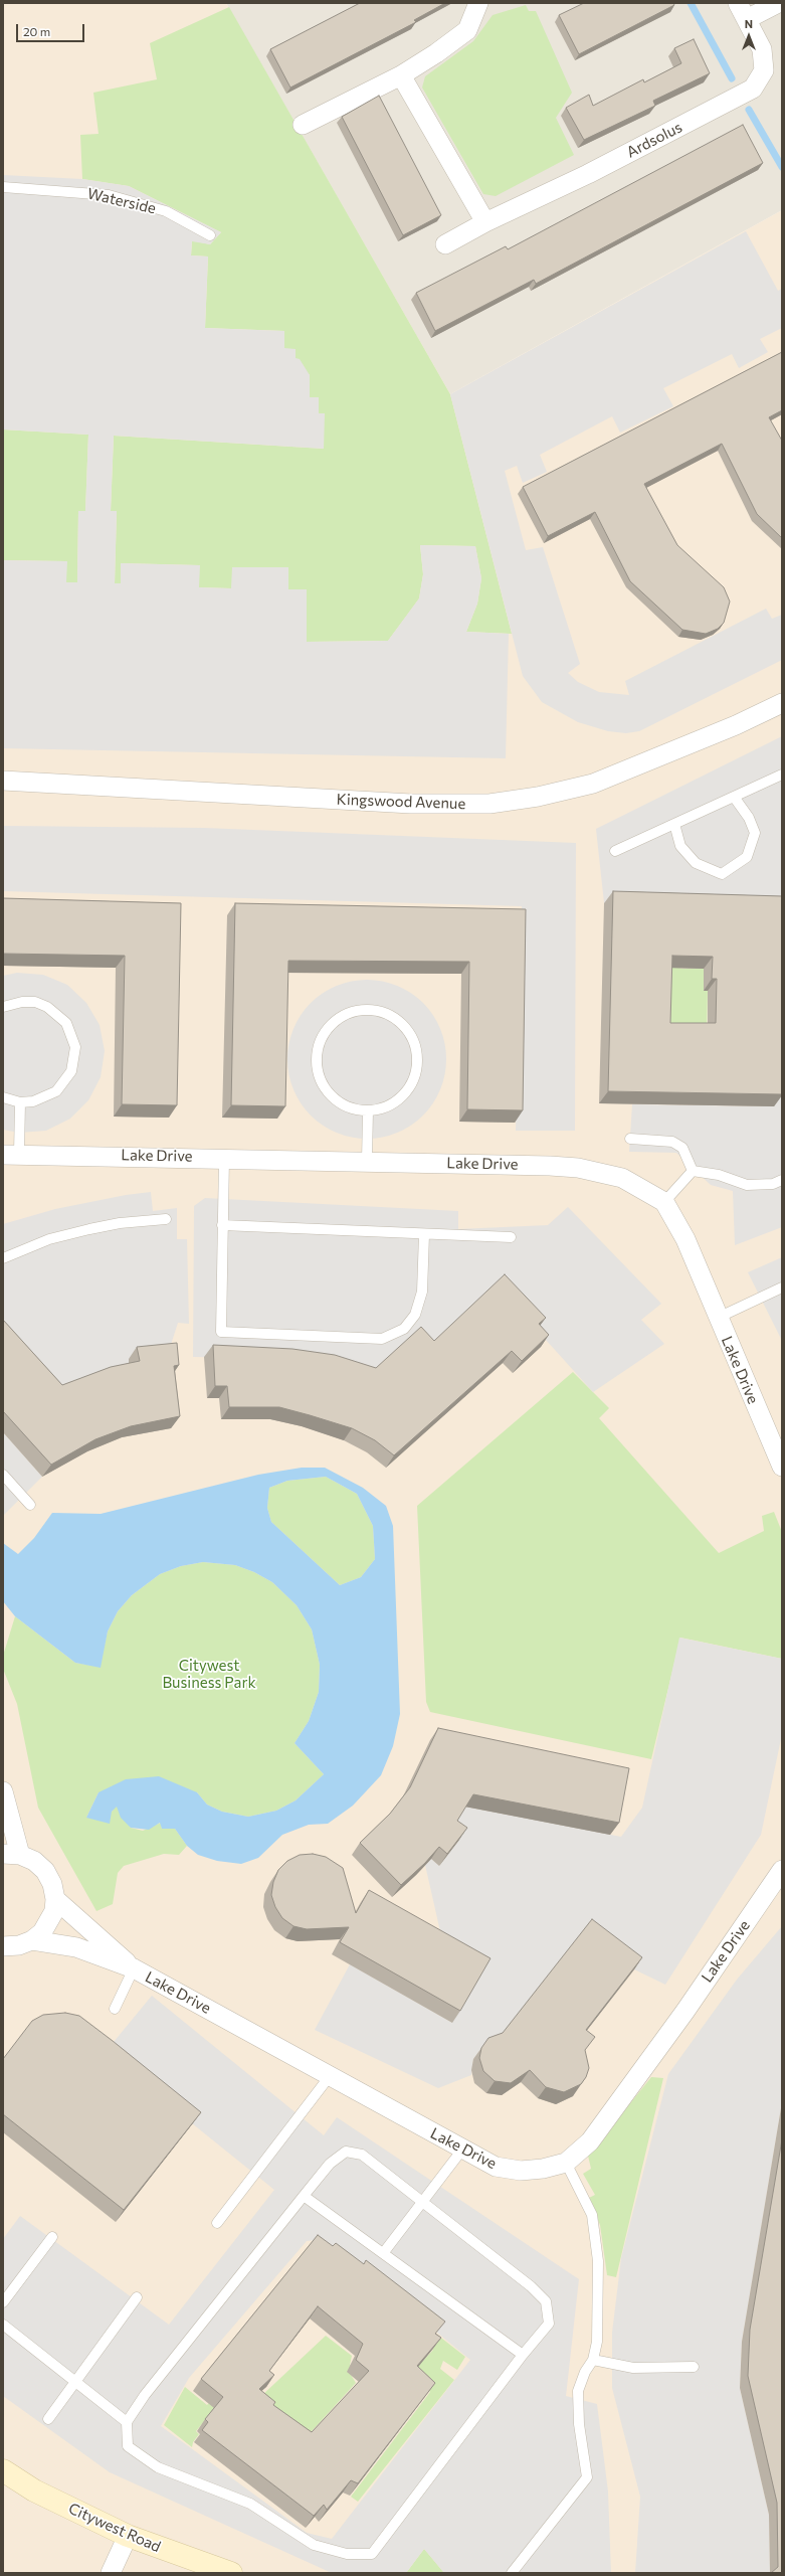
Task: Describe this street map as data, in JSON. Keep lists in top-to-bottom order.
{
  "streets": {
    "main road": ["Citywest Road"],
    "street": ["Ardsolus", "Kingswood Avenue", "Lake Drive"],
    "lane": ["Waterside"]
  },
  "parks": ["Citywest Business Park"],
  "scale_bar": "20 m",
  "north": "top"
}
